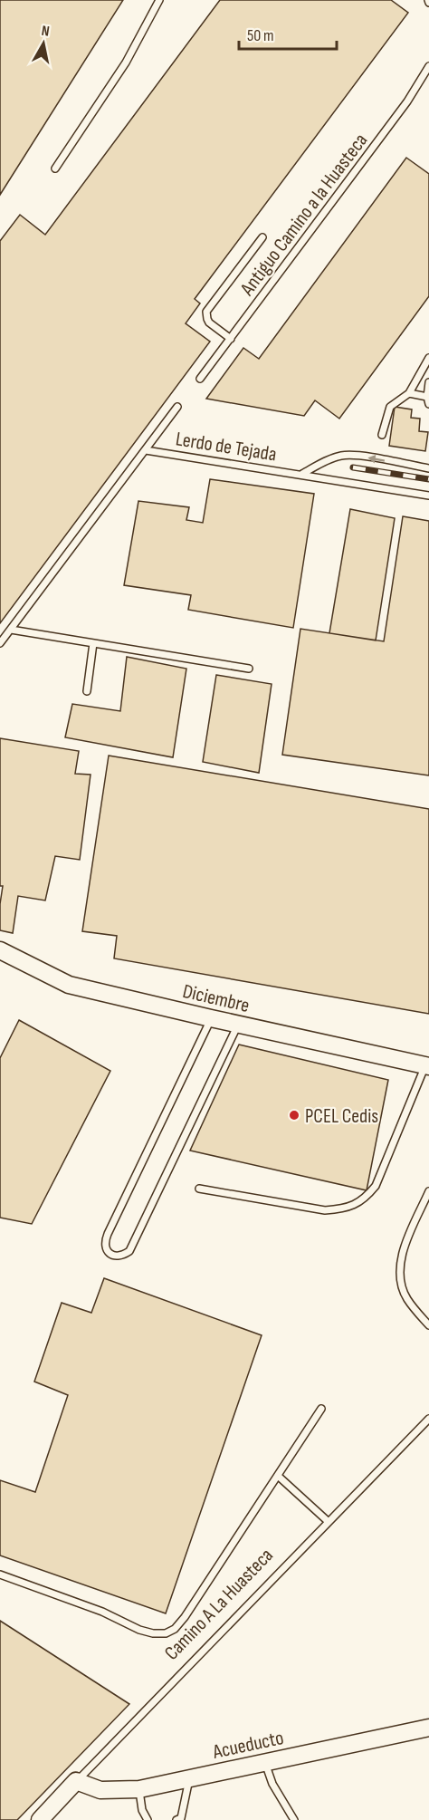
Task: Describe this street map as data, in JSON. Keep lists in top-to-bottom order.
{
  "streets": {
    "street": ["Diciembre", "Camino A La Huasteca", "Acueducto"],
    "lane": ["Antiguo Camino a la Huasteca", "Lerdo de Tejada"]
  },
  "crossings": [
    ["Camino A La Huasteca", "Acueducto"]
  ],
  "places": ["PCEL Cedis"],
  "scale_bar": "50 m",
  "north": "top"
}
